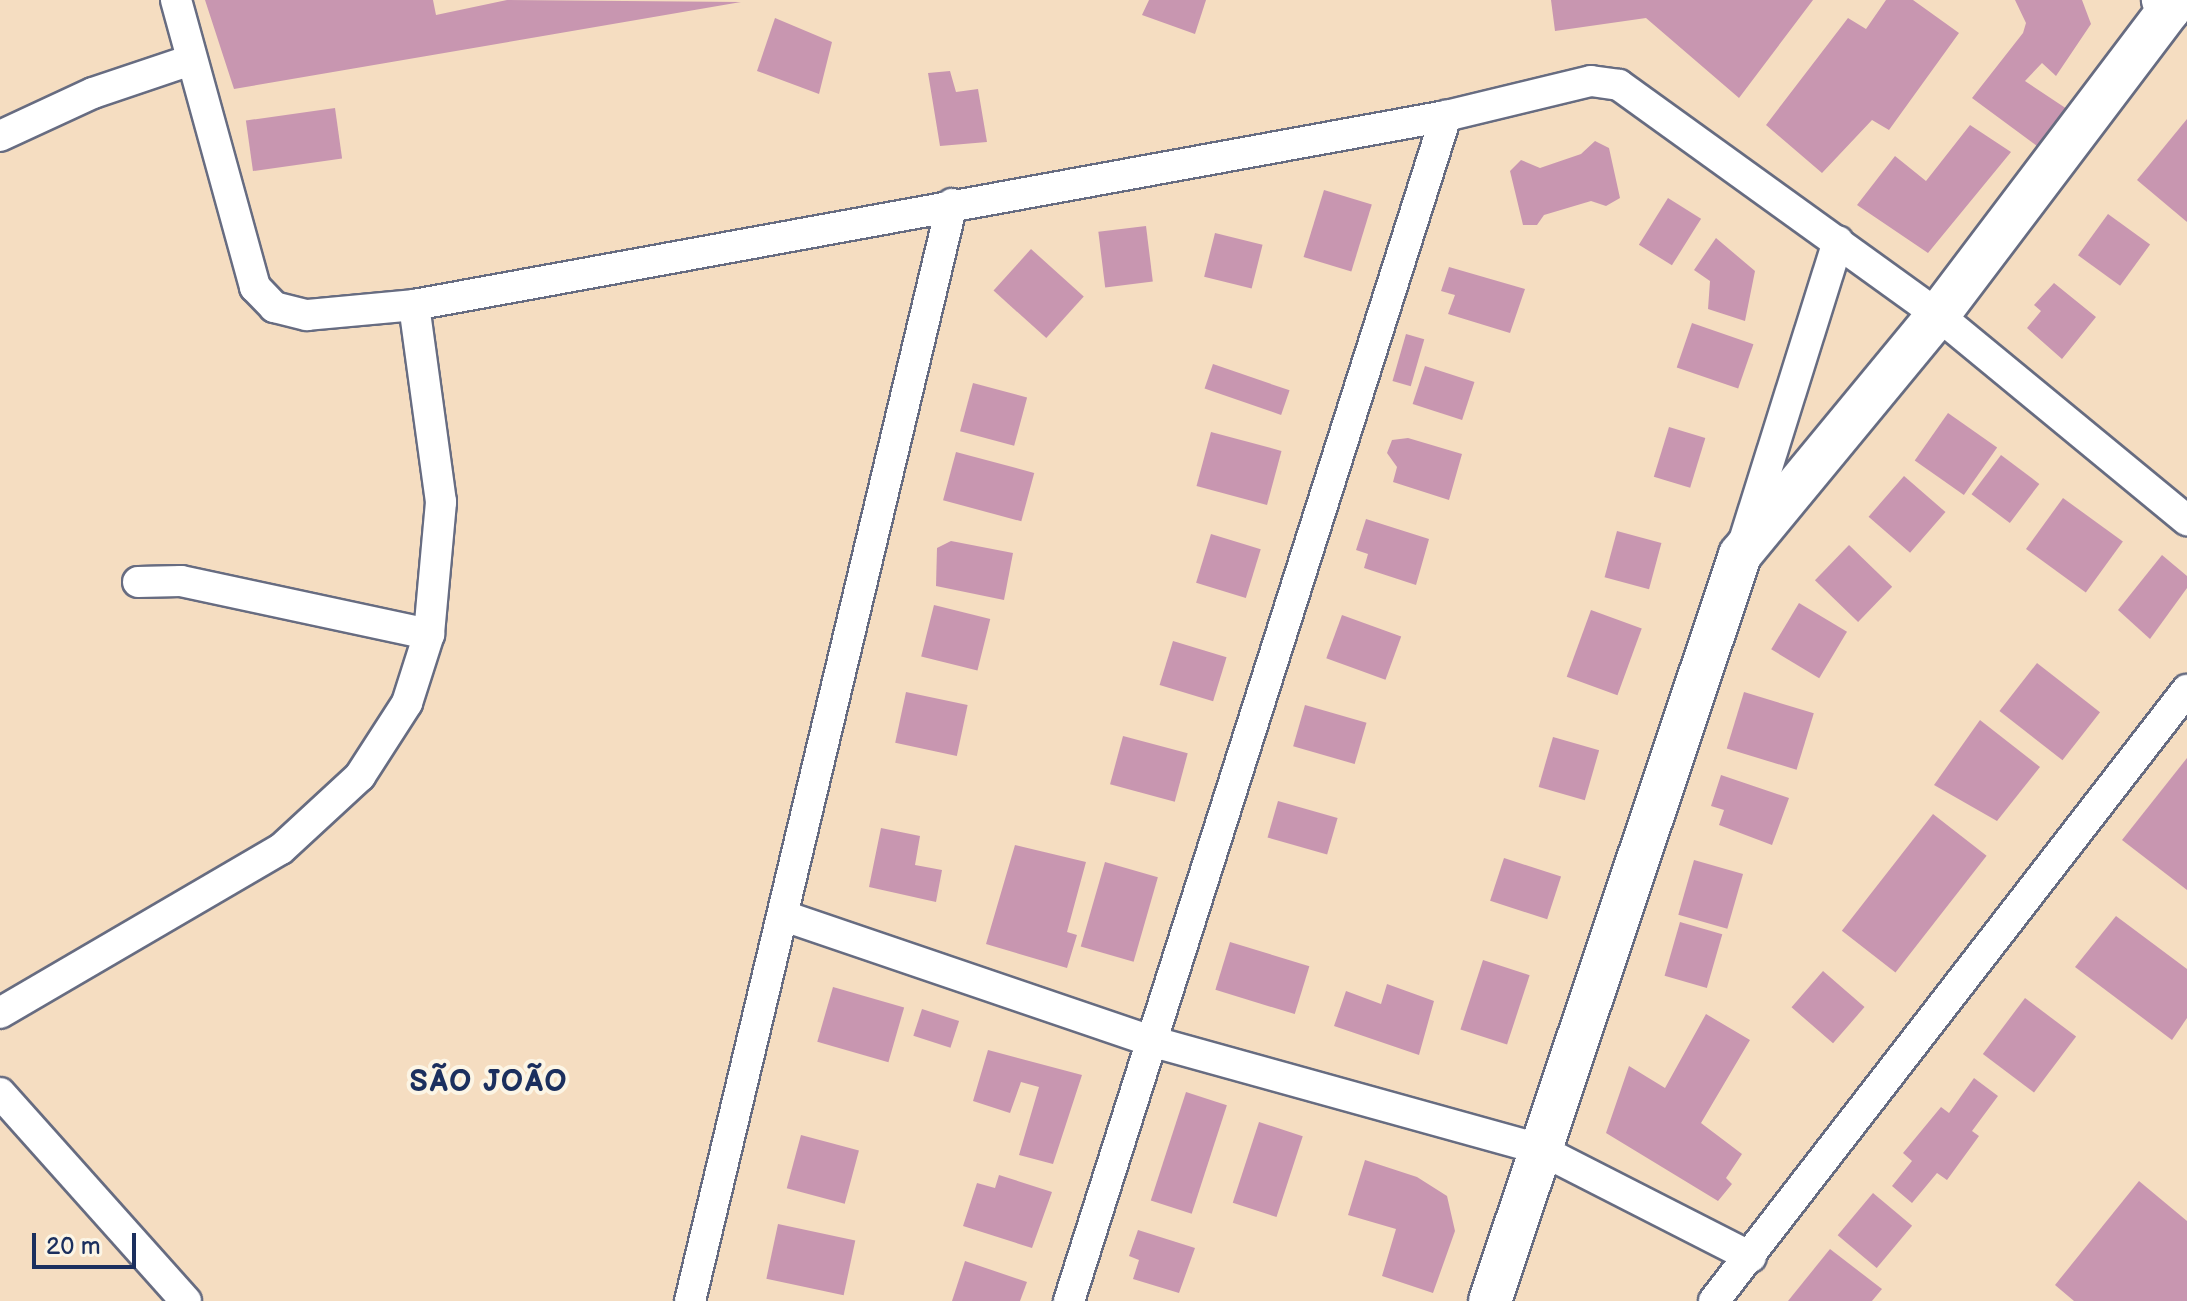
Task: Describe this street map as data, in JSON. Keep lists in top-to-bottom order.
{
  "districts": ["SÃO JOÃO"],
  "scale_bar": "20 m"
}
